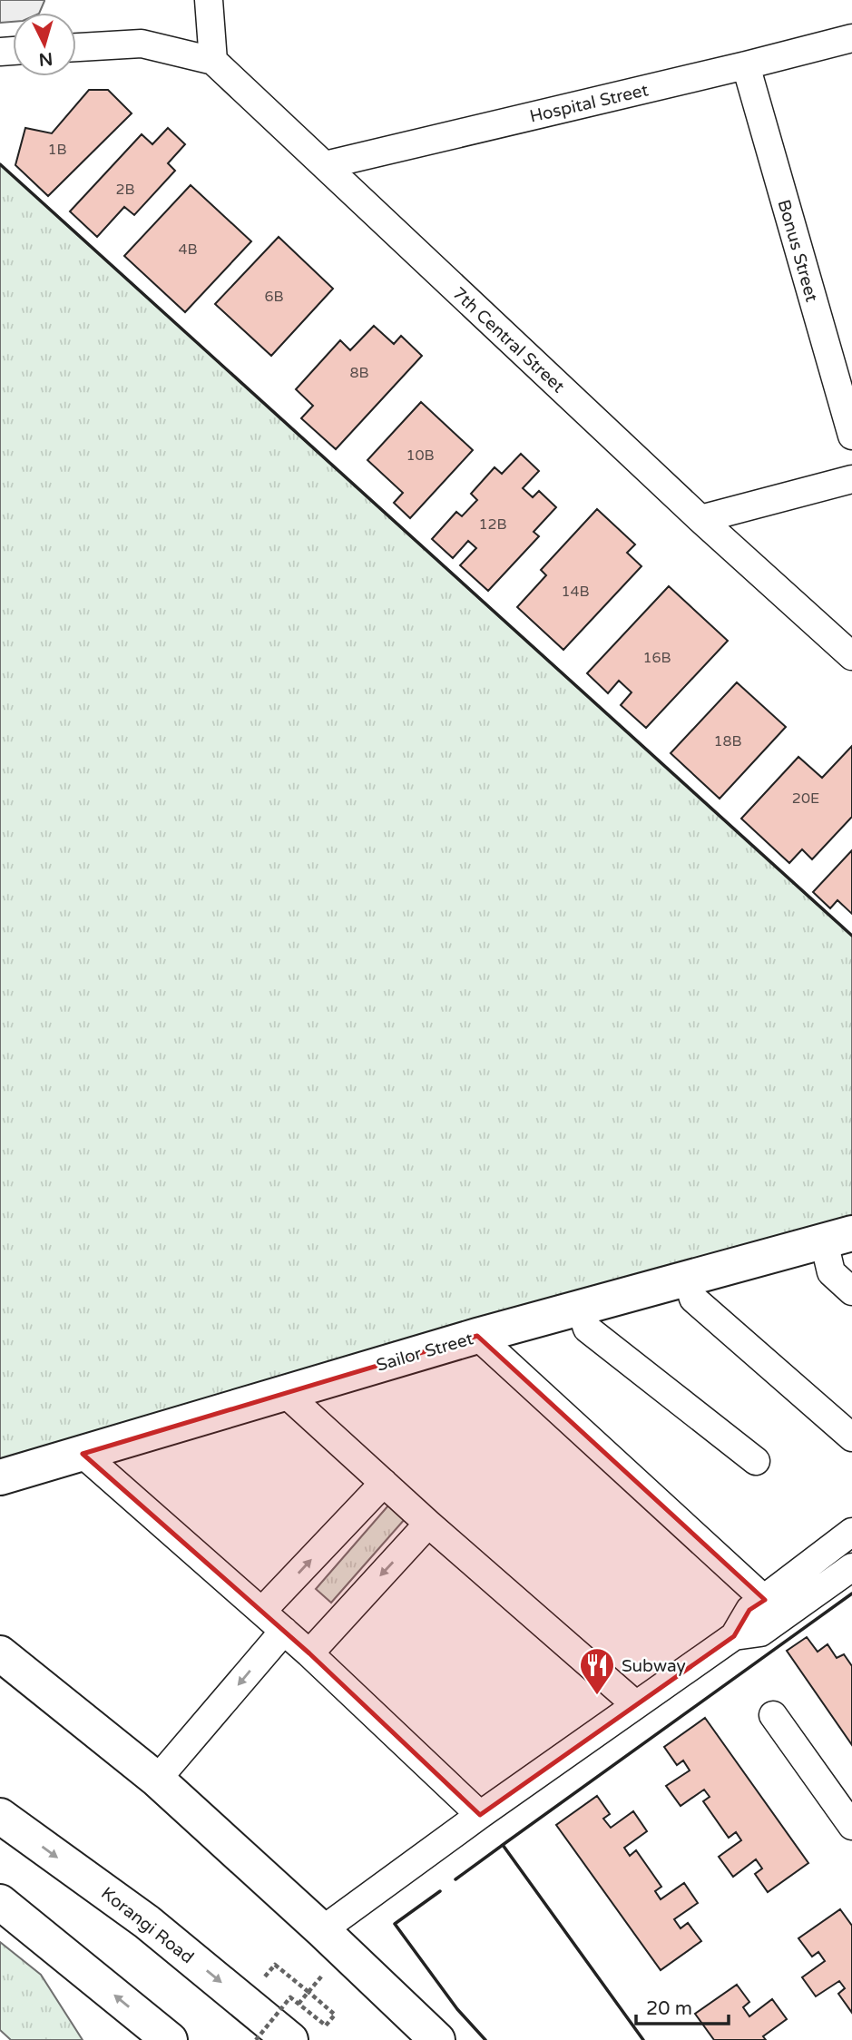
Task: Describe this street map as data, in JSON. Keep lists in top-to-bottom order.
{
  "streets": {
    "street": [
      "Hospital Street",
      "Bonus Street",
      "7th Central Street",
      "Sailor Street",
      "Korangi Road"
    ]
  },
  "crossings": [
    ["Hospital Street", "Bonus Street"],
    ["Hospital Street", "7th Central Street"]
  ],
  "places": {
    "restaurant": ["Subway"]
  },
  "house_numbers": [
    "1B",
    "2B",
    "4B",
    "6B",
    "8B",
    "10B",
    "12B",
    "14B",
    "16B",
    "18B",
    "20E"
  ],
  "scale_bar": "20 m",
  "north": "bottom"
}
